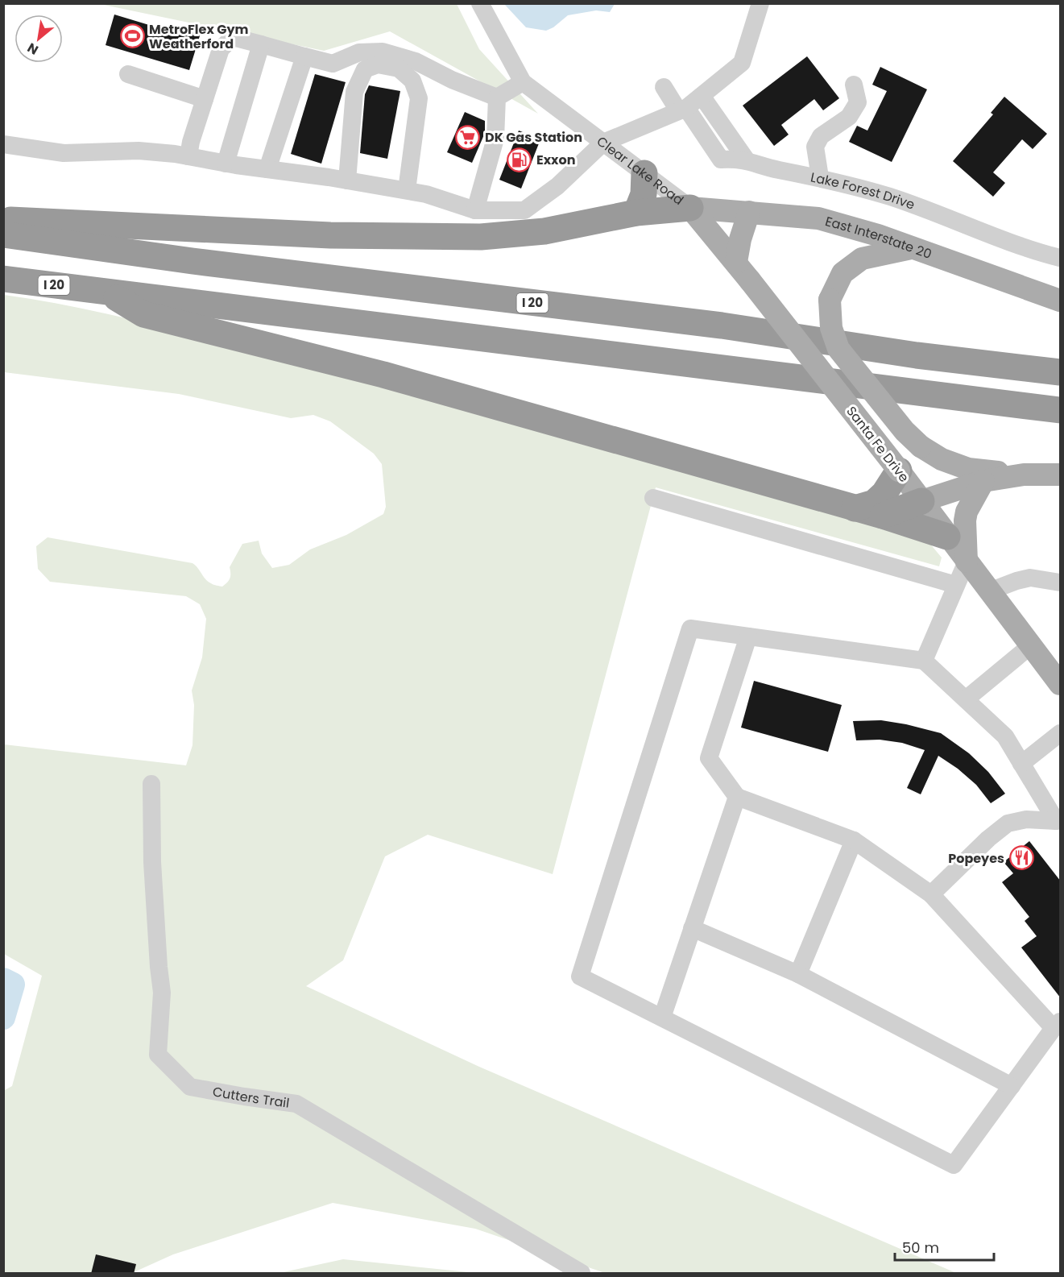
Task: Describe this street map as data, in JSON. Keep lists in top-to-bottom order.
{
  "streets": {
    "highway": ["I 20"],
    "main road": ["East Interstate 20", "Santa Fe Drive"],
    "street": ["Clear Lake Road", "Lake Forest Drive", "Cutters Trail"]
  },
  "crossings": [
    ["Clear Lake Road", "East Interstate 20"],
    ["Clear Lake Road", "Santa Fe Drive"],
    ["East Interstate 20", "Santa Fe Drive"]
  ],
  "places": {
    "sports": ["MetroFlex Gym Weatherford"],
    "supermarket": ["DK Gas Station"],
    "fuel station": ["Exxon"],
    "restaurant": ["Popeyes"]
  },
  "scale_bar": "50 m",
  "north": "bottom left"
}
